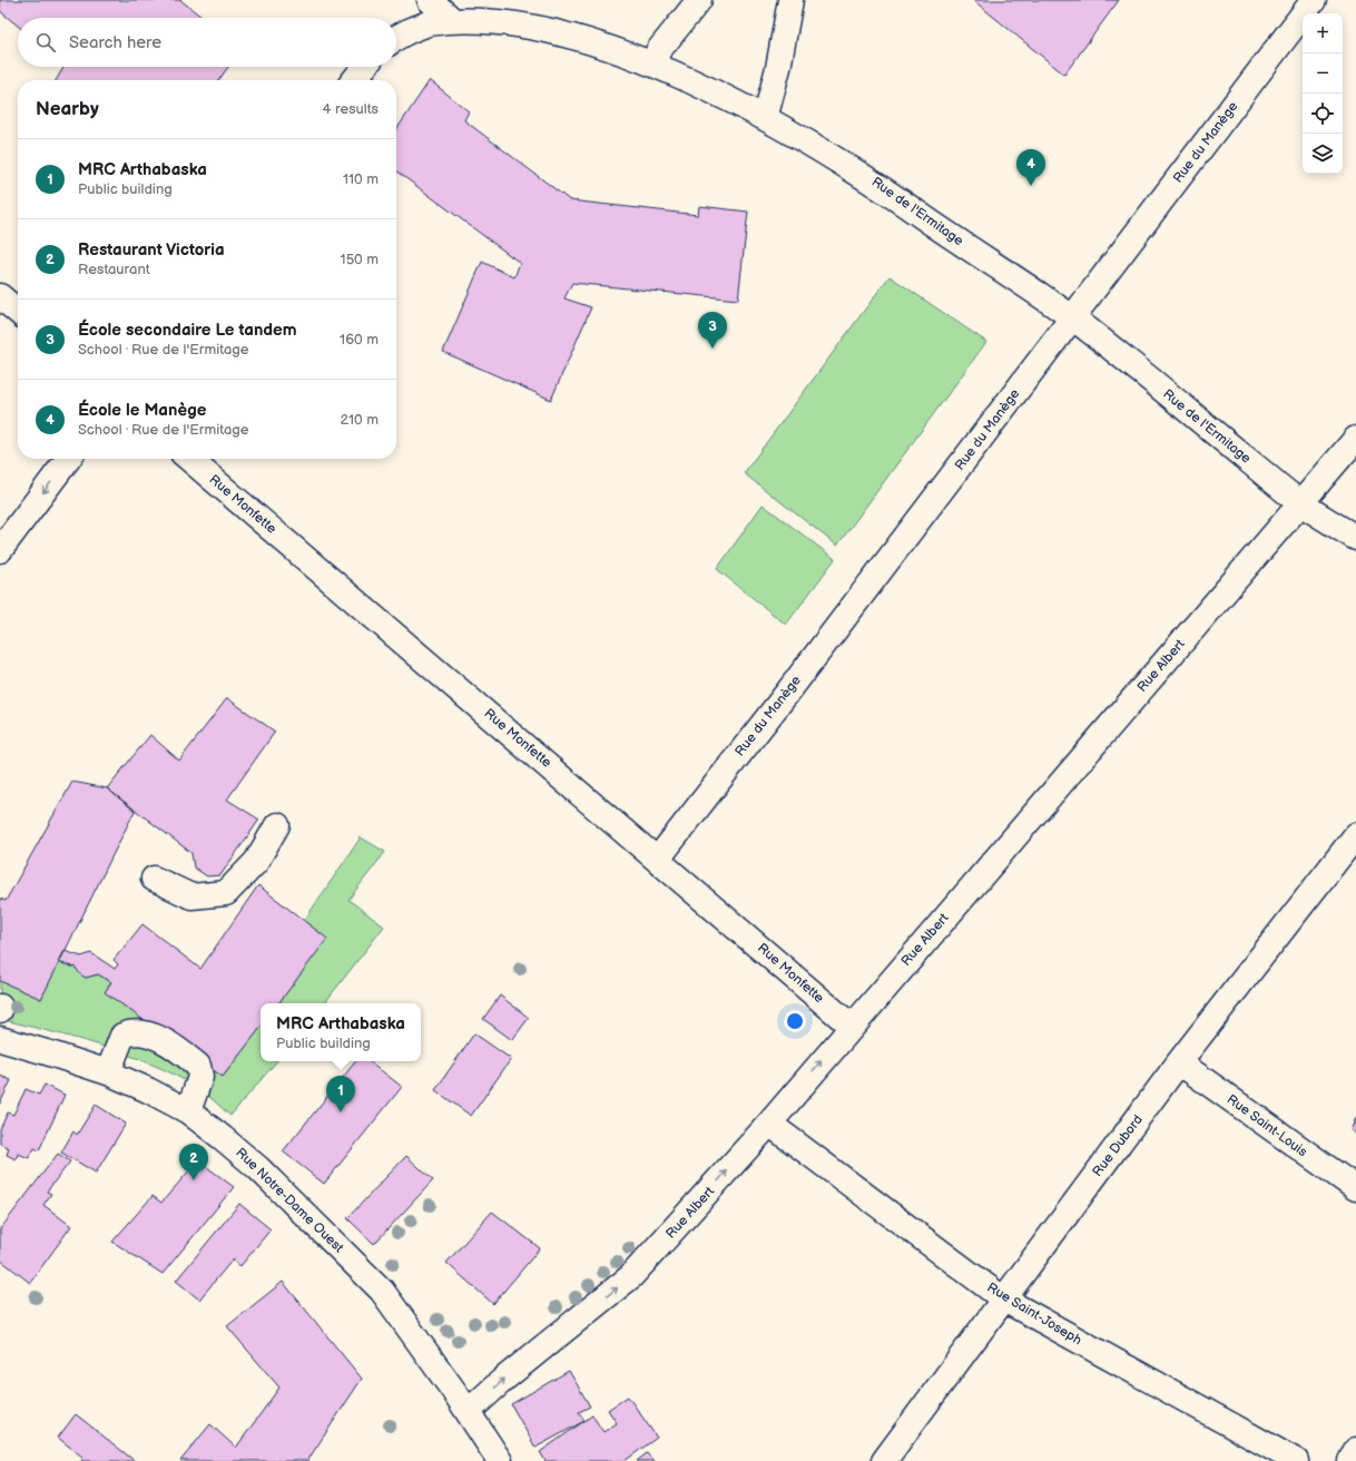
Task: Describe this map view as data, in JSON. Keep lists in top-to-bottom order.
{
  "streets": {
    "street": [
      "Rue du Manège",
      "Rue de l'Ermitage",
      "Rue Monfette",
      "Rue Albert",
      "Rue Saint-Louis",
      "Rue Dubord",
      "Rue Notre-Dame Ouest",
      "Rue Saint-Joseph"
    ]
  },
  "crossings": [
    ["Rue du Manège", "Rue de l'Ermitage"],
    ["Rue du Manège", "Rue Monfette"],
    ["Rue de l'Ermitage", "Rue Albert"],
    ["Rue Monfette", "Rue Albert"],
    ["Rue Albert", "Rue Notre-Dame Ouest"],
    ["Rue Albert", "Rue Saint-Joseph"],
    ["Rue Saint-Louis", "Rue Dubord"],
    ["Rue Dubord", "Rue Saint-Joseph"]
  ],
  "one_way": ["Rue Albert"],
  "page": {
    "map_buttons": ["+", "−"],
    "search": "Search here",
    "heading": ["Nearby", "4 results"],
    "list": [
      {
        "mark": "1",
        "name": "MRC Arthabaska",
        "note": "Public building",
        "value": "110 m"
      },
      {
        "mark": "2",
        "name": "Restaurant Victoria",
        "note": "Restaurant",
        "value": "150 m"
      },
      {
        "mark": "3",
        "name": "École secondaire Le tandem",
        "note": "School · Rue de l'Ermitage",
        "value": "160 m"
      },
      {
        "mark": "4",
        "name": "École le Manège",
        "note": "School · Rue de l'Ermitage",
        "value": "210 m"
      }
    ],
    "pins": [
      "4",
      "3",
      "1",
      "2"
    ],
    "popup": ["MRC Arthabaska", "Public building"]
  }
}
